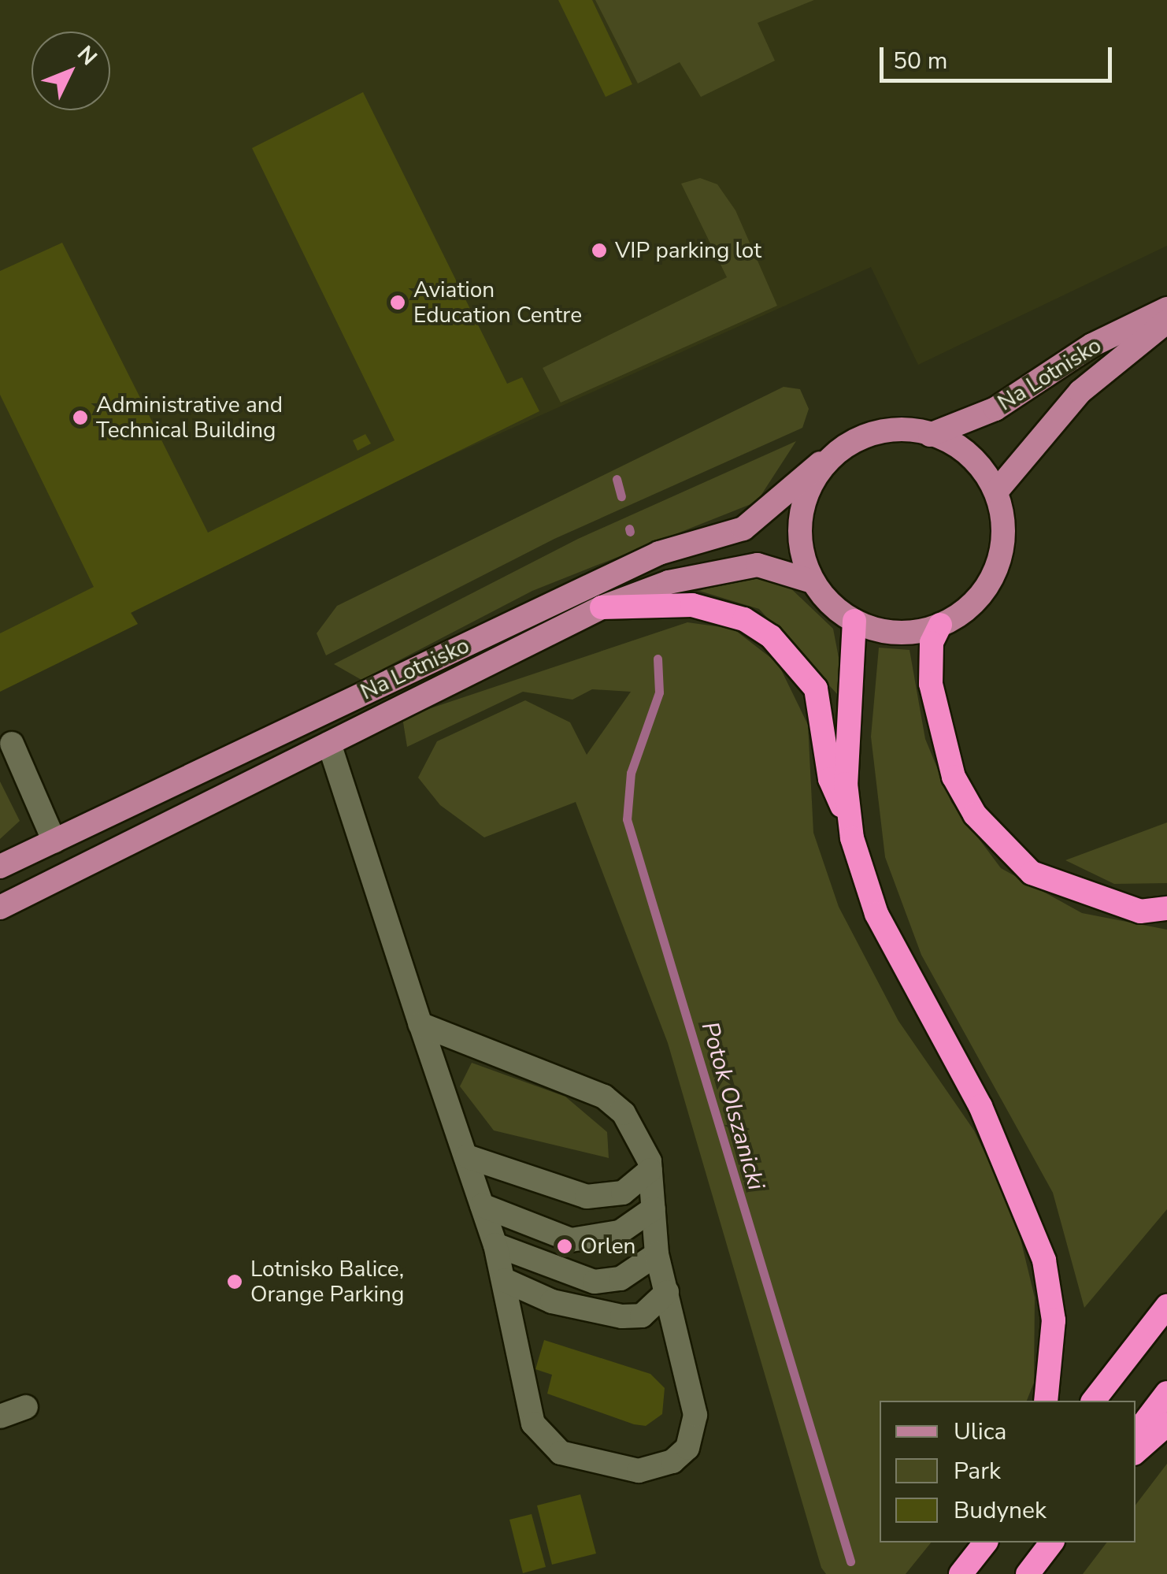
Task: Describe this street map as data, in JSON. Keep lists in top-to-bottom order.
{
  "streets": {
    "main road": ["Na Lotnisko"]
  },
  "water": ["Potok Olszanicki"],
  "places": [
    "VIP parking lot",
    "Aviation Education Centre",
    "Administrative and Technical Building",
    "Orlen",
    "Lotnisko Balice, Orange Parking"
  ],
  "legend": ["Ulica", "Park", "Budynek"],
  "scale_bar": "50 m",
  "north": "top right"
}
